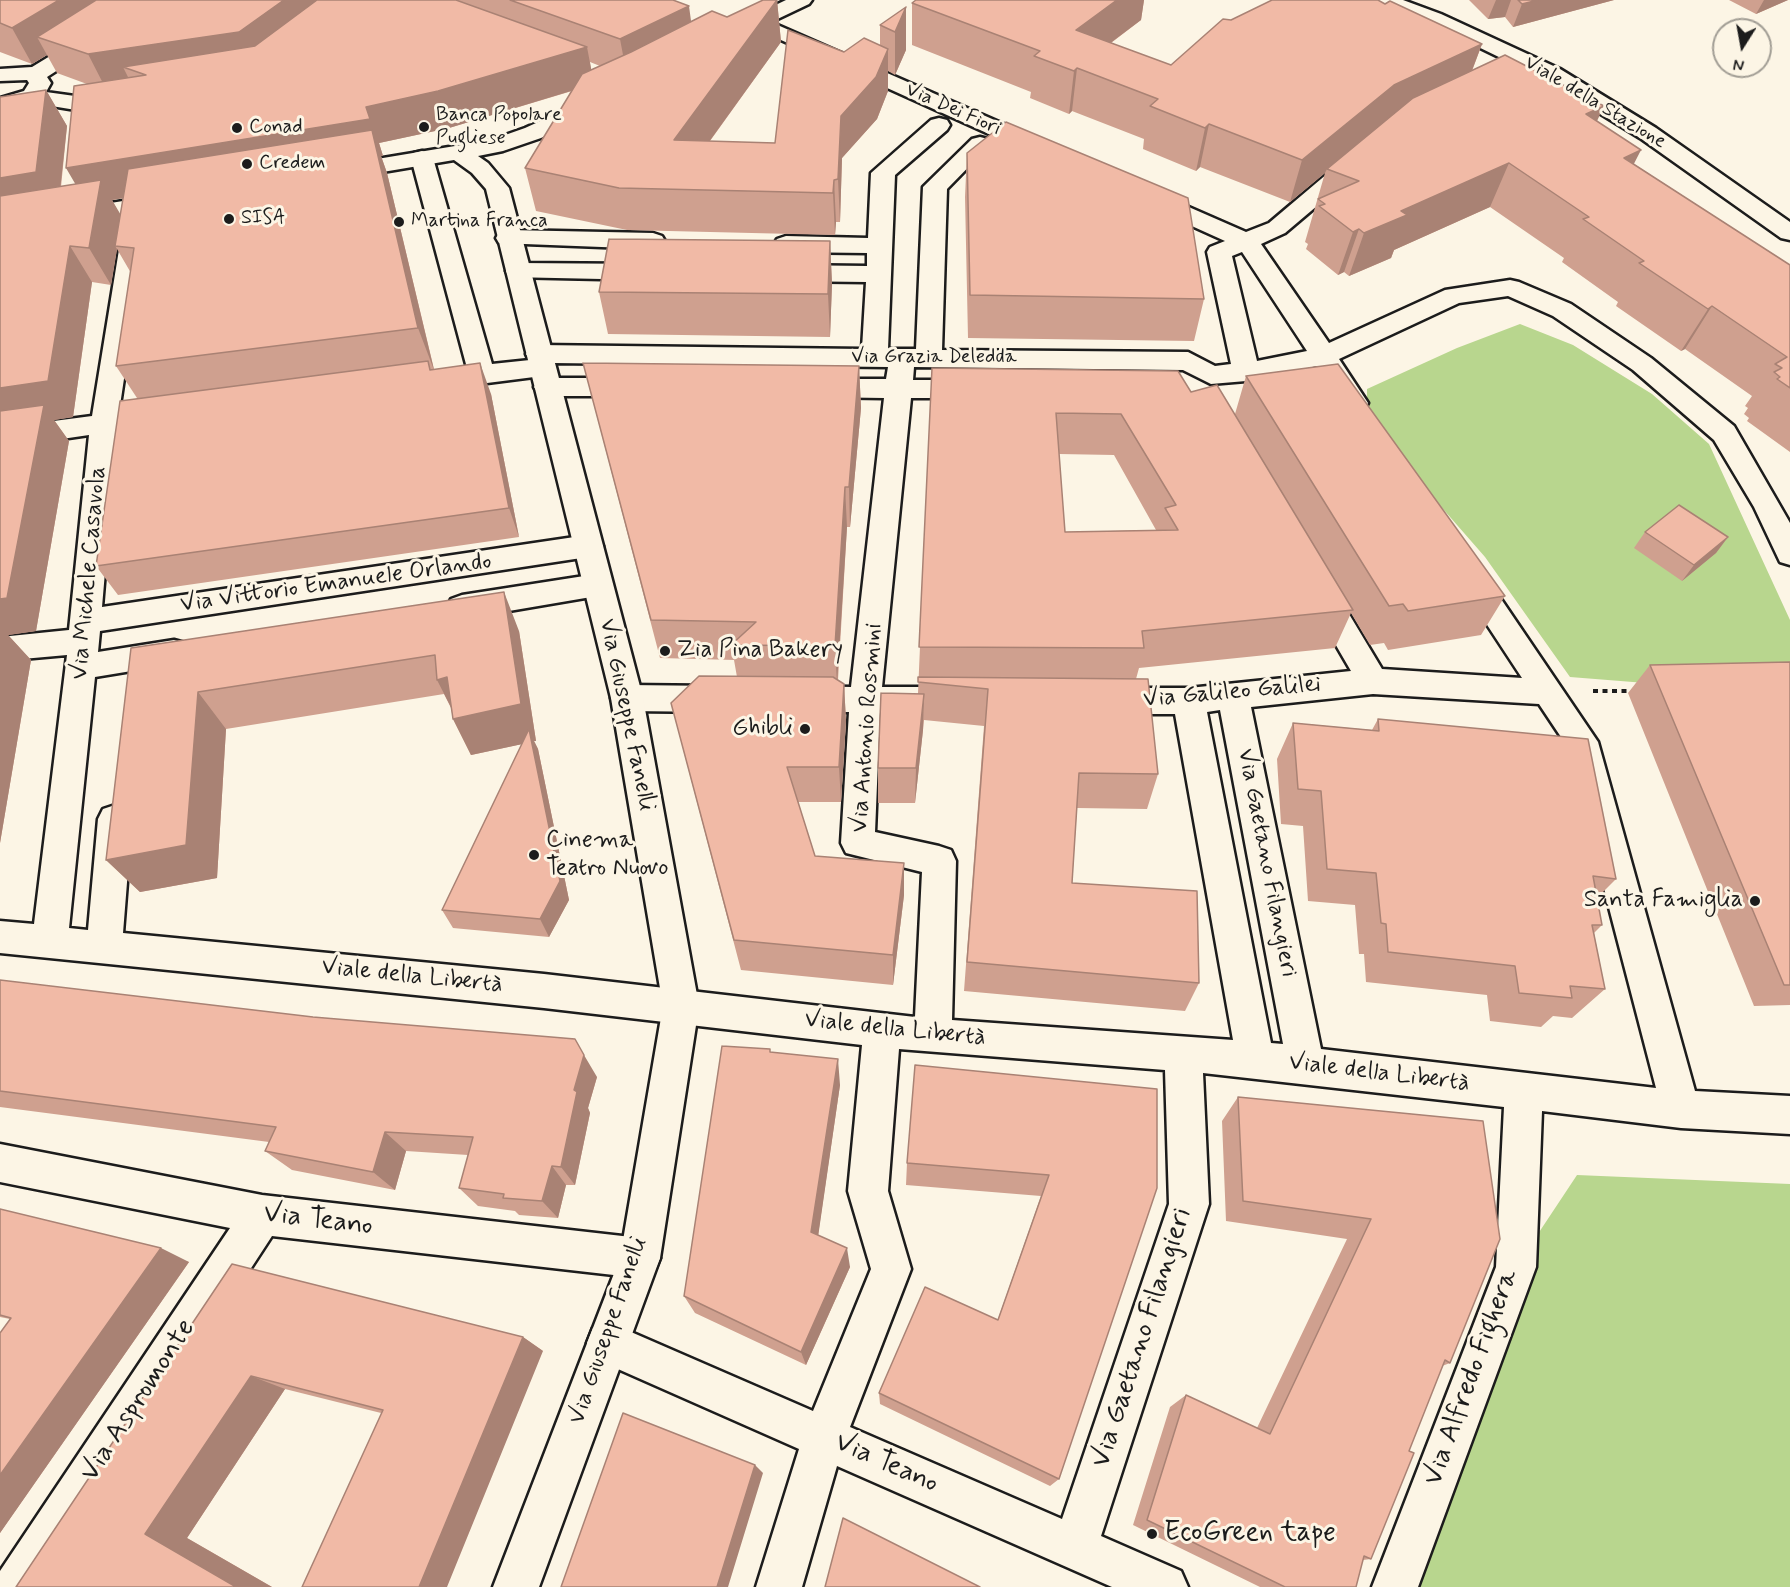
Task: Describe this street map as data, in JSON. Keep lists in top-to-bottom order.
{
  "streets": {
    "street": [
      "Viale della Stazione",
      "Via Dei Fiori",
      "Via Grazia Deledda",
      "Via Michele Casavola",
      "Via Vittorio Emanuele Orlando",
      "Via Galileo Galilei",
      "Via Giuseppe Fanelli",
      "Via Antonio Rosmini",
      "Via Gaetano Filangieri",
      "Viale della Libertà",
      "Via Teano",
      "Via Alfredo Fighera",
      "Via Aspromonte"
    ]
  },
  "crossings": [
    ["Via Dei Fiori", "Via Antonio Rosmini"],
    ["Via Grazia Deledda", "Via Giuseppe Fanelli"],
    ["Via Grazia Deledda", "Via Antonio Rosmini"],
    ["Via Michele Casavola", "Via Vittorio Emanuele Orlando"],
    ["Via Michele Casavola", "Viale della Libertà"],
    ["Via Vittorio Emanuele Orlando", "Via Giuseppe Fanelli"],
    ["Via Galileo Galilei", "Via Gaetano Filangieri"],
    ["Via Giuseppe Fanelli", "Viale della Libertà"],
    ["Via Giuseppe Fanelli", "Via Teano"],
    ["Via Antonio Rosmini", "Viale della Libertà"],
    ["Via Gaetano Filangieri", "Viale della Libertà"],
    ["Via Gaetano Filangieri", "Via Teano"],
    ["Viale della Libertà", "Via Alfredo Fighera"],
    ["Via Teano", "Via Aspromonte"]
  ],
  "places": [
    "Banca Popolare Pugliese",
    "Conad",
    "Credem",
    "SISA",
    "Martina Franca",
    "Zia Pina Bakery",
    "Ghibli",
    "Cinema Teatro Nuovo",
    "Santa Famiglia",
    "EcoGreen tape"
  ],
  "north": "bottom"
}
